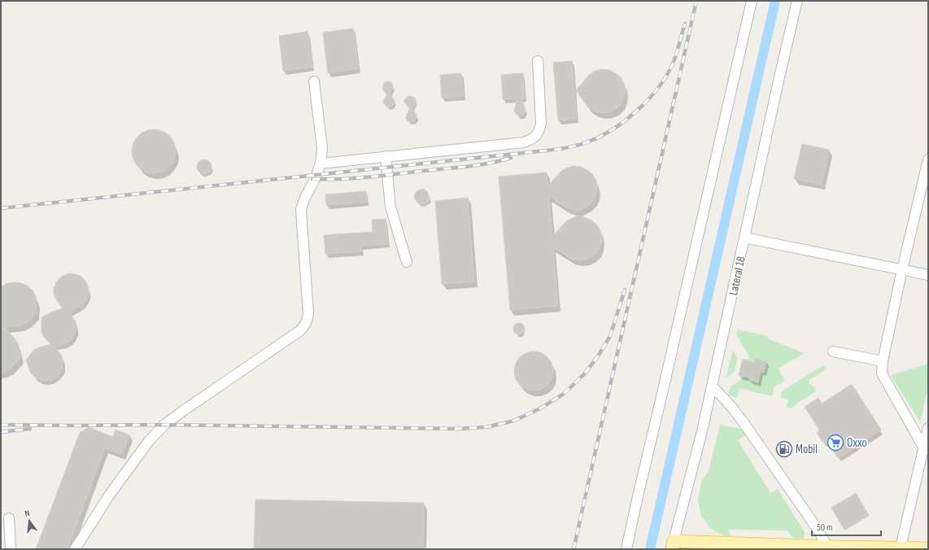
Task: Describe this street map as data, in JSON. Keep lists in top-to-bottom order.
{
  "streets": {
    "street": ["Lateral 18"]
  },
  "places": {
    "supermarket": ["Oxxo"],
    "fuel station": ["Mobil"]
  },
  "scale_bar": "50 m",
  "north": "top"
}
